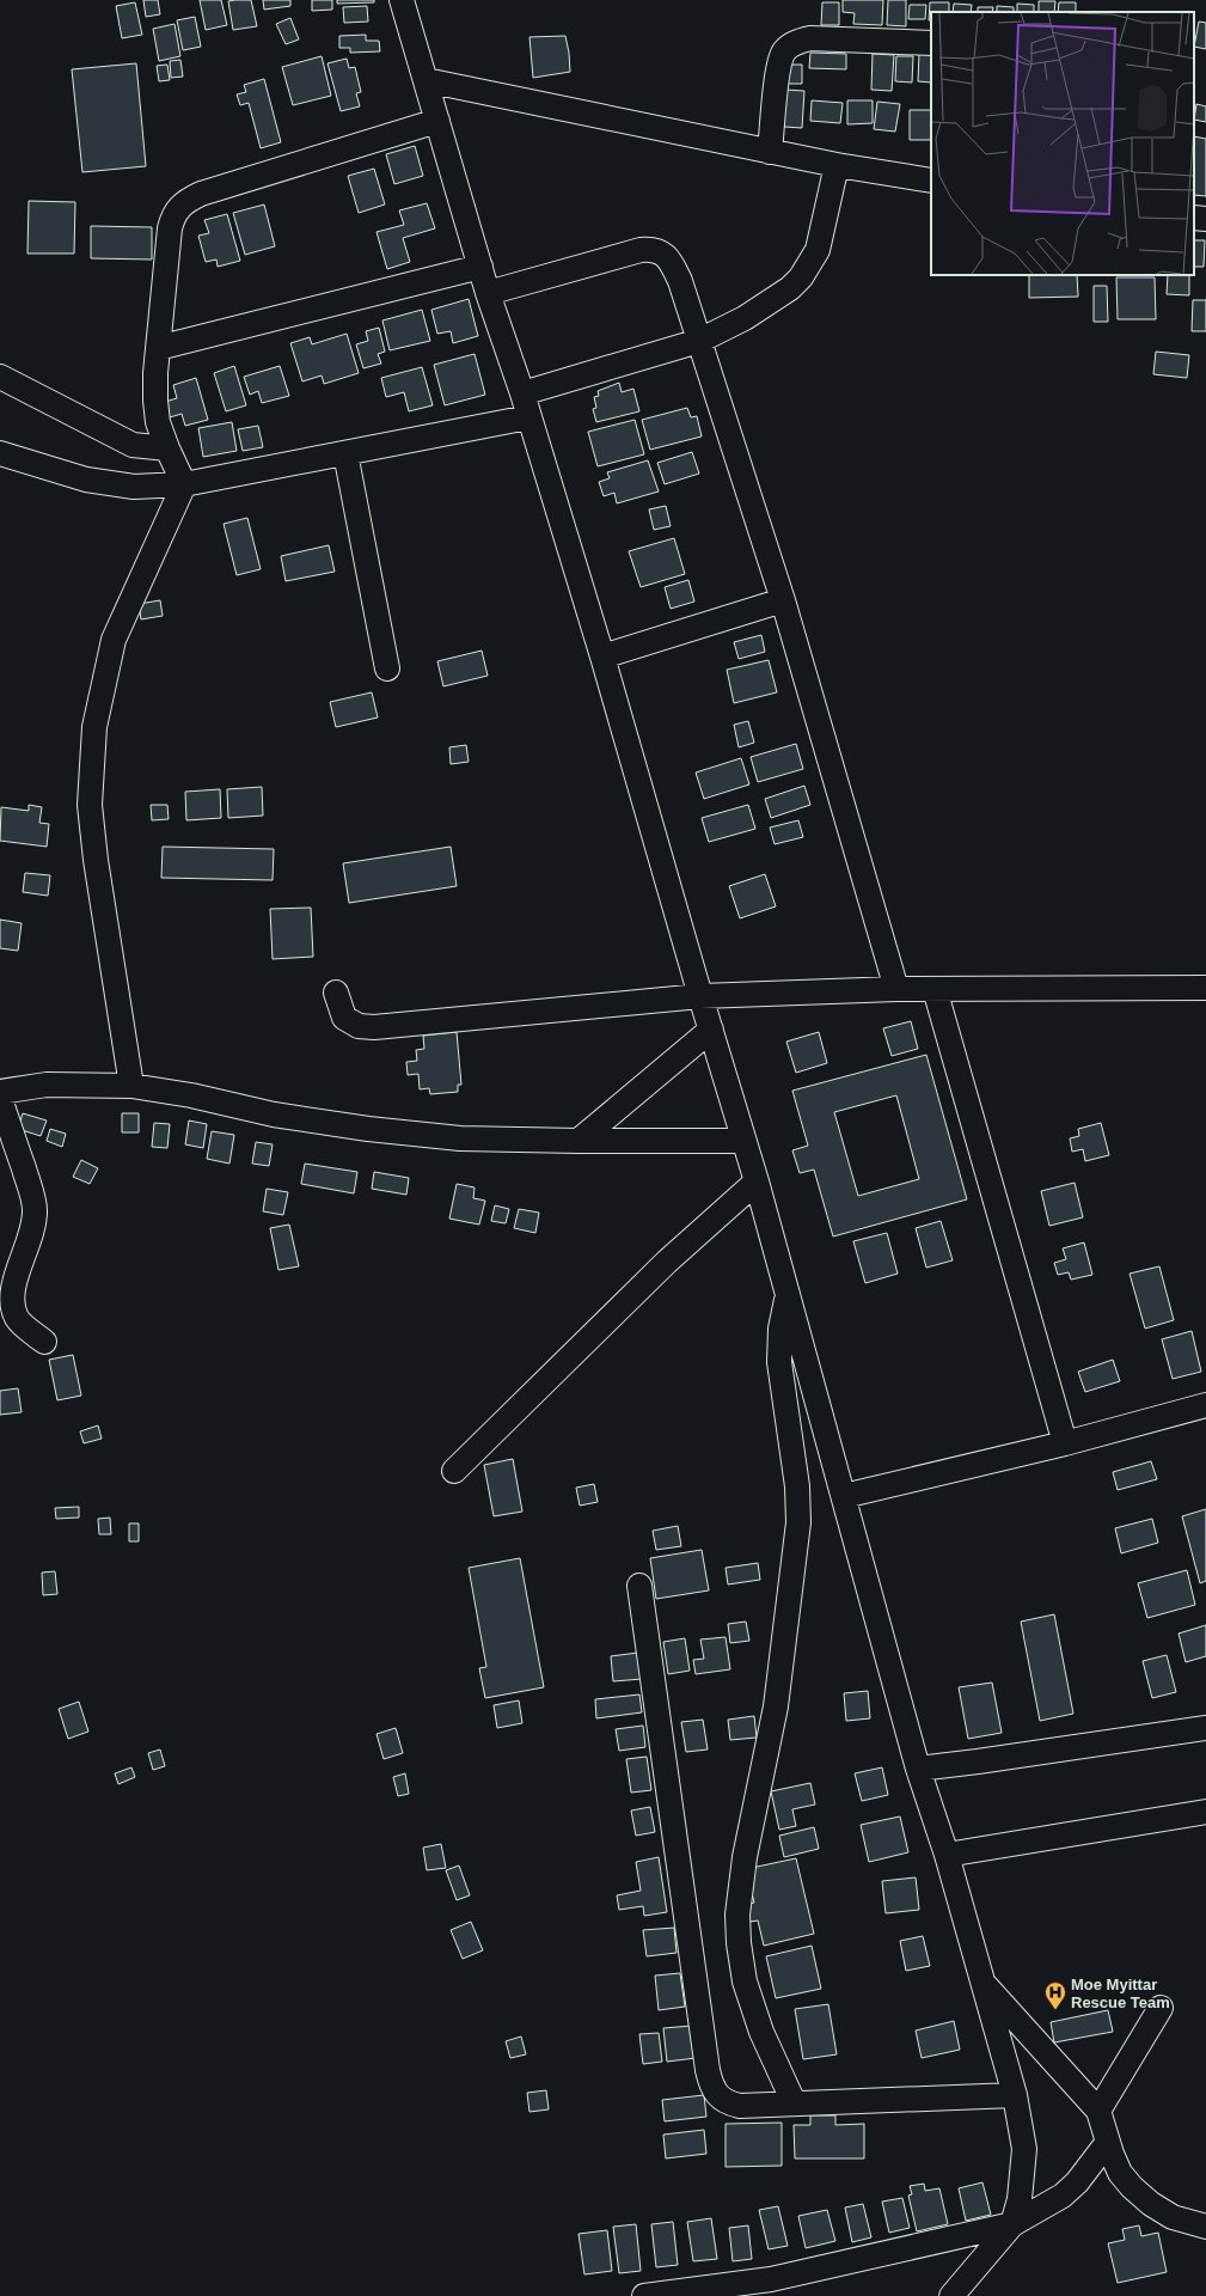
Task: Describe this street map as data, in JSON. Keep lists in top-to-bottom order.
{
  "places": {
    "hospital": ["Moe Myittar Rescue Team"]
  }
}
